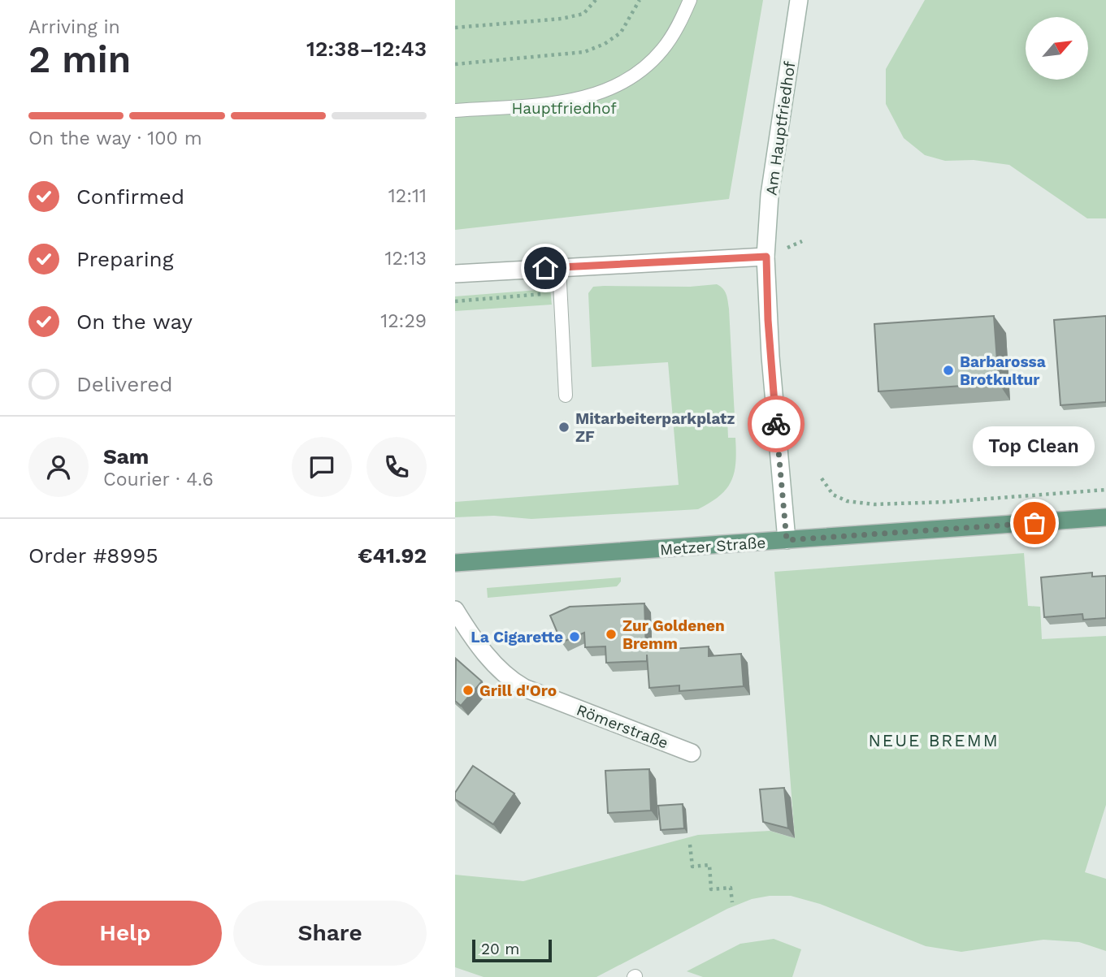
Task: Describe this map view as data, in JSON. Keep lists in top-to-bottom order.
{
  "streets": {
    "main road": ["Metzer Straße"],
    "street": ["Am Hauptfriedhof", "Römerstraße"]
  },
  "crossings": [
    ["Am Hauptfriedhof", "Metzer Straße"]
  ],
  "districts": ["NEUE BREMM"],
  "parks": ["Hauptfriedhof"],
  "places": [
    "Barbarossa Brotkultur",
    "Mitarbeiterparkplatz ZF",
    "Top Clean",
    "Zur Goldenen Bremm",
    "La Cigarette",
    "Grill d'Oro"
  ],
  "scale_bar": "20 m",
  "north": "top right",
  "page": {
    "heading": ["2 min", "Arriving in", "12:38–12:43"],
    "panel": [
      "Sam",
      "Courier · 4.6",
      "Order #8995",
      "€41.92"
    ],
    "bar": "On the way · 100 m",
    "list": [
      ["Confirmed", "12:11"],
      ["Preparing", "12:13"],
      ["On the way", "12:29"],
      "Delivered"
    ],
    "bubble": "Top Clean",
    "buttons": ["Help", "Share"],
    "scale": "20 m"
  }
}
